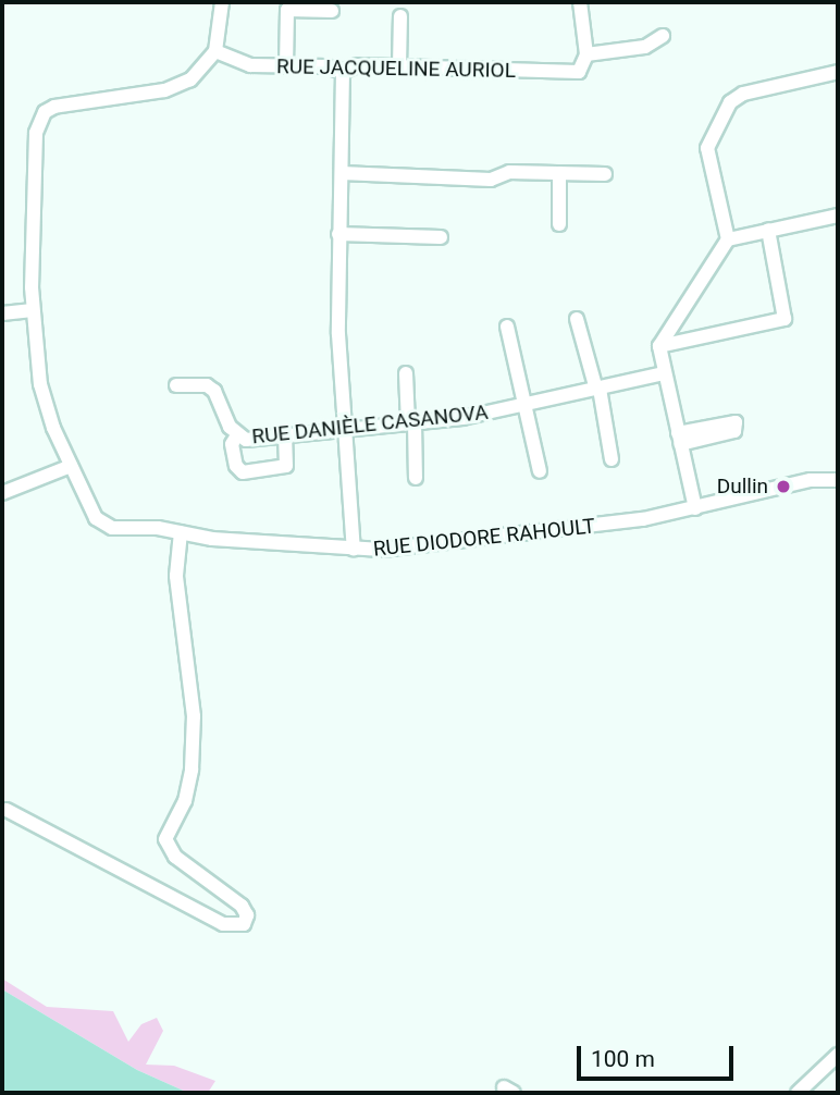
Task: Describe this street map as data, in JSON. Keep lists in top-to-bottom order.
{
  "streets": {
    "street": ["RUE JACQUELINE AURIOL", "RUE DANIÈLE CASANOVA", "RUE DIODORE RAHOULT"]
  },
  "crossings": [
    ["RUE JACQUELINE AURIOL", "RUE DIODORE RAHOULT"]
  ],
  "places": ["Dullin"],
  "scale_bar": "100 m"
}
